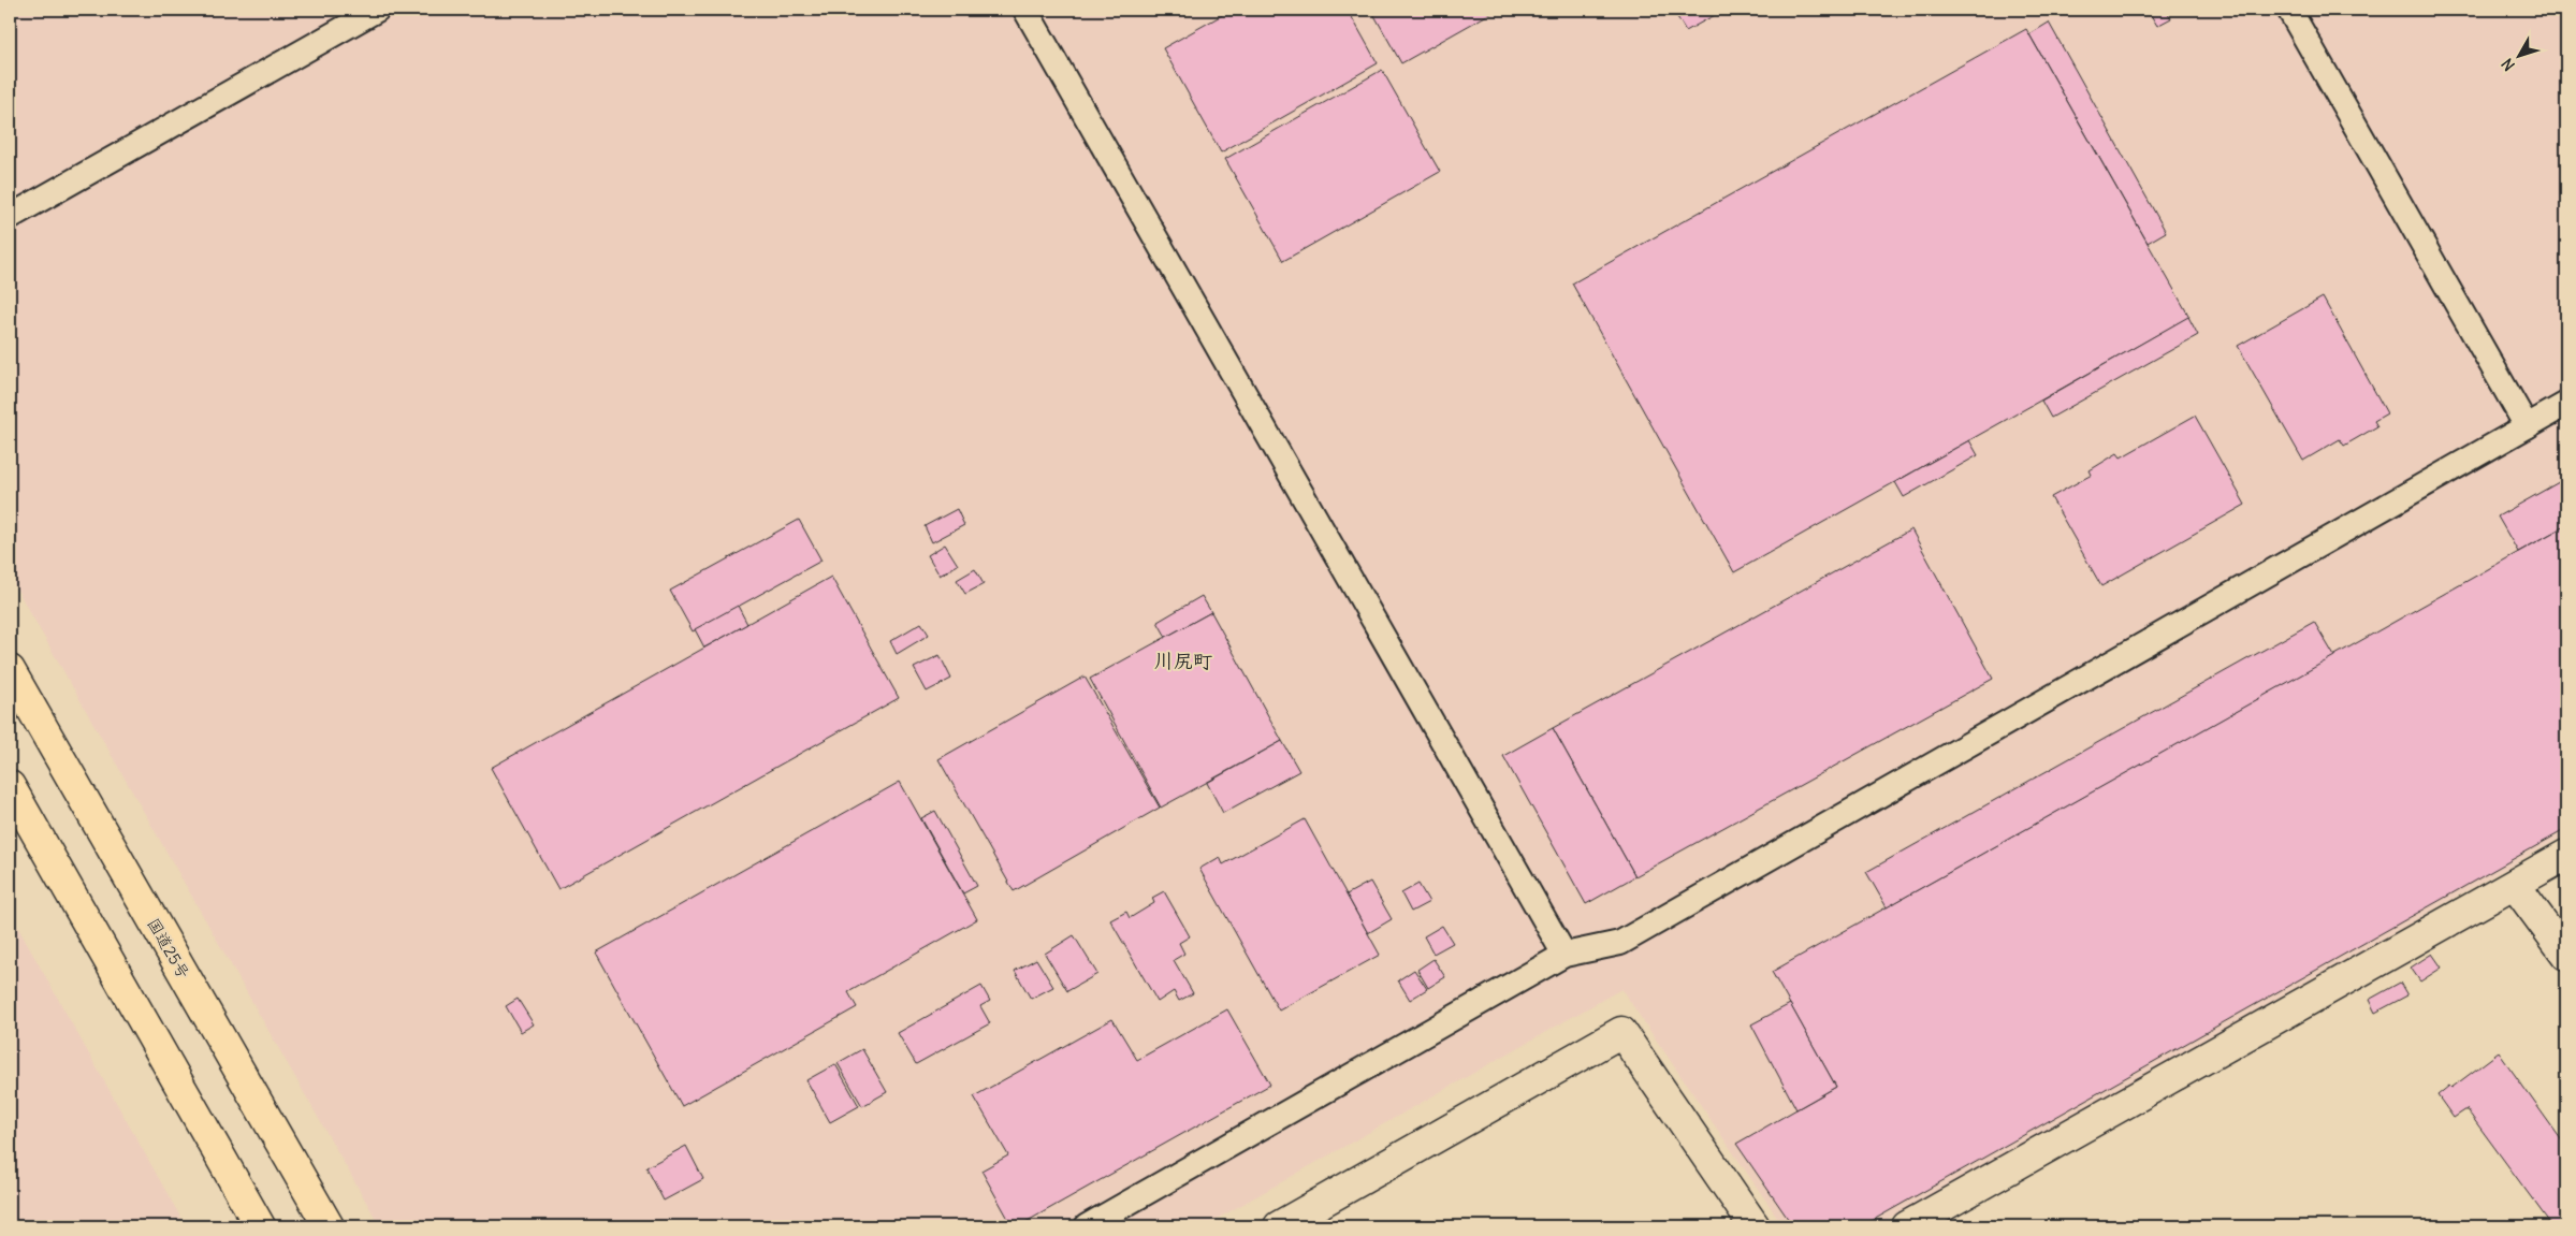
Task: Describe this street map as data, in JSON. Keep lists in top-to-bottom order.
{
  "streets": {
    "highway": ["国道25号"]
  },
  "districts": ["川尻町"],
  "north": "bottom left"
}
